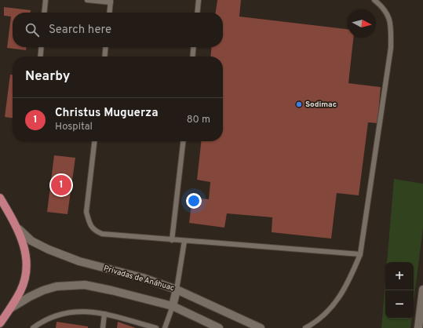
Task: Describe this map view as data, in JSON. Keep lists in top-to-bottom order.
{
  "streets": {
    "street": ["Privadas de Anáhuac"]
  },
  "places": ["Sodimac"],
  "north": "right",
  "page": {
    "search": "Search here",
    "heading": "Nearby",
    "list": [
      {
        "mark": "1",
        "name": "Christus Muguerza",
        "note": "Hospital",
        "value": "80 m"
      }
    ],
    "pins": "1",
    "map_buttons": ["+", "−"]
  }
}
